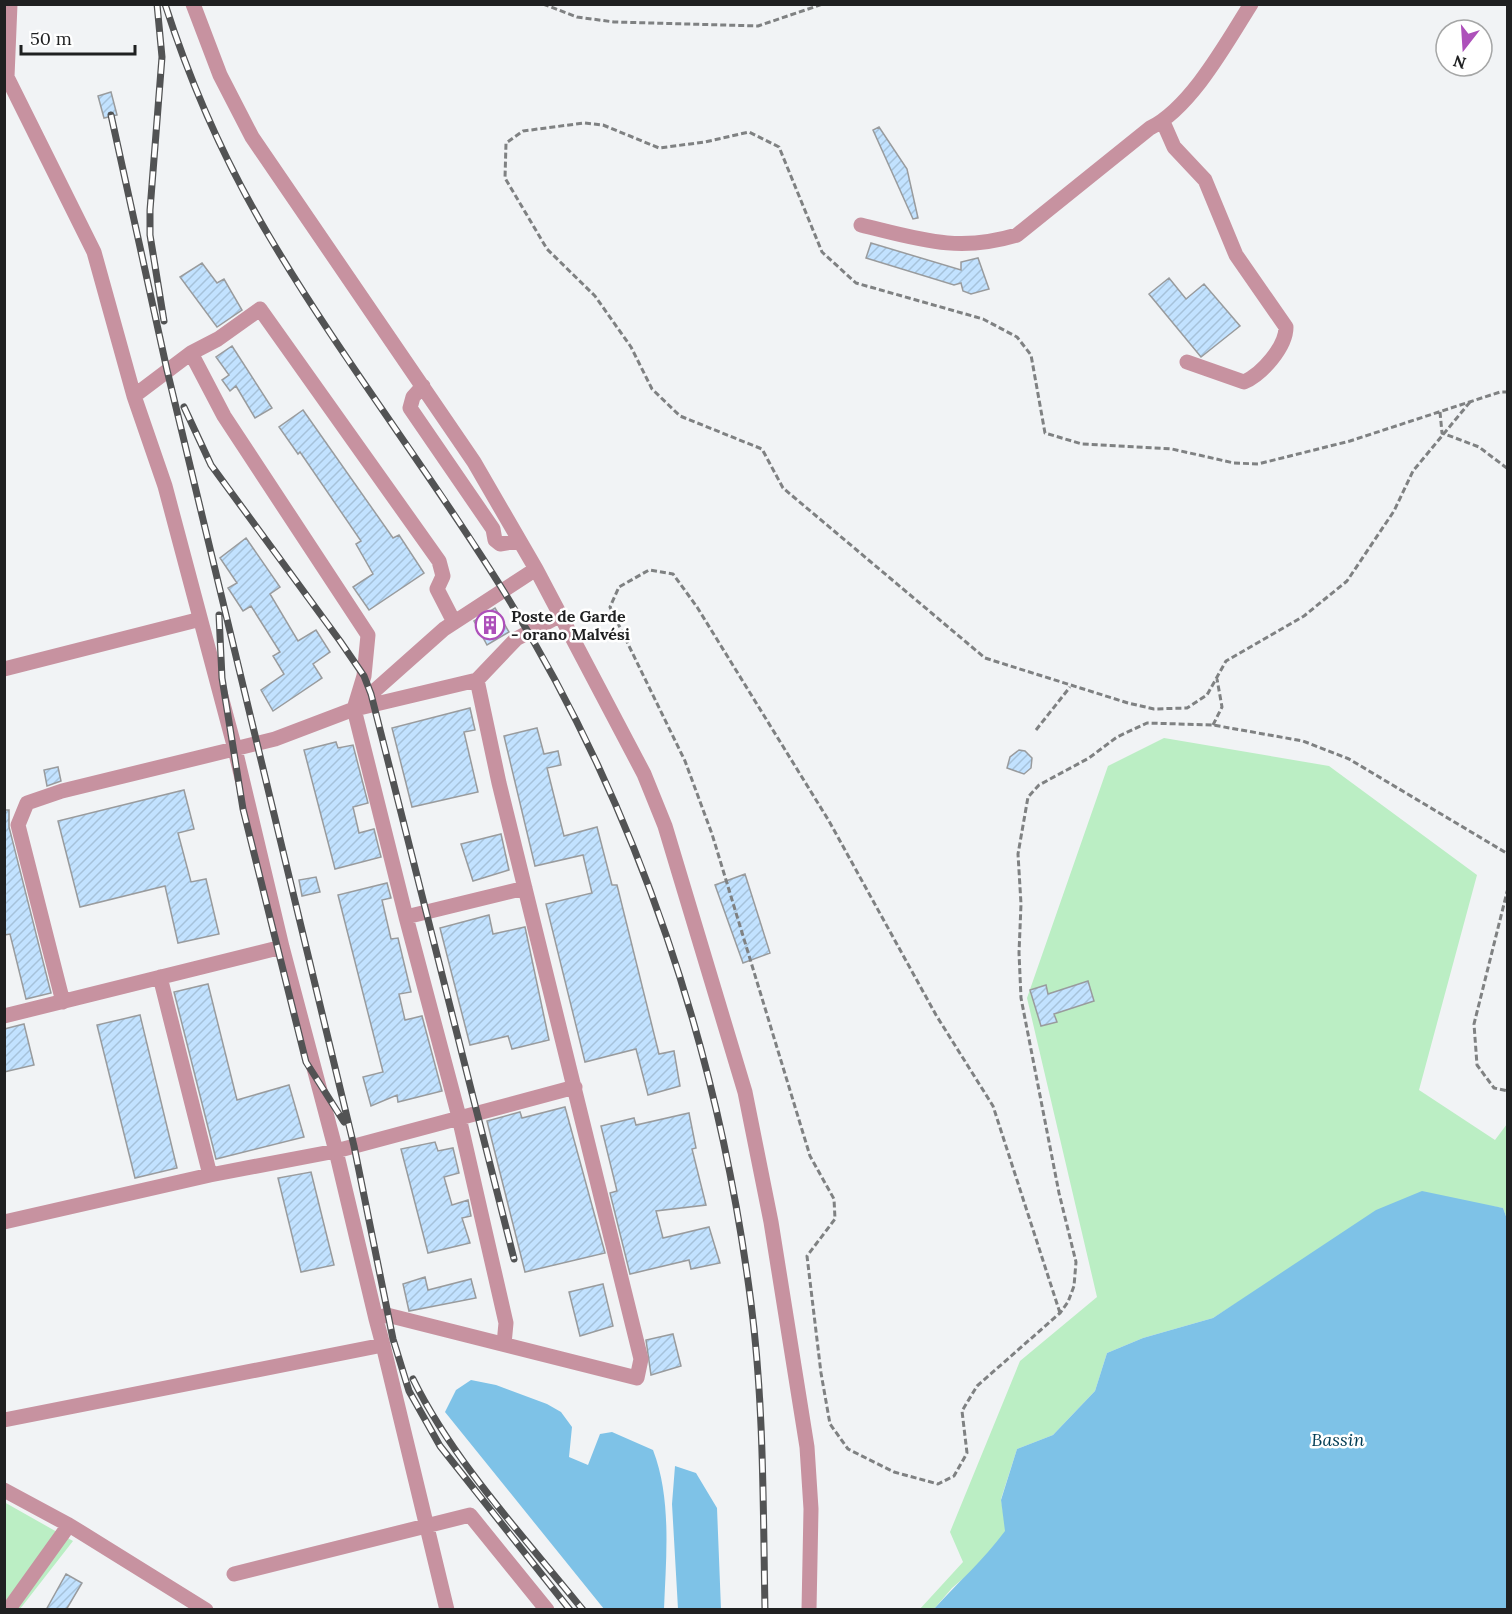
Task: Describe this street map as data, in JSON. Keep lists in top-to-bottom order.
{
  "water": ["Bassin"],
  "places": {
    "building": ["Poste de Garde - orano Malvési"]
  },
  "scale_bar": "50 m",
  "north": "bottom"
}
